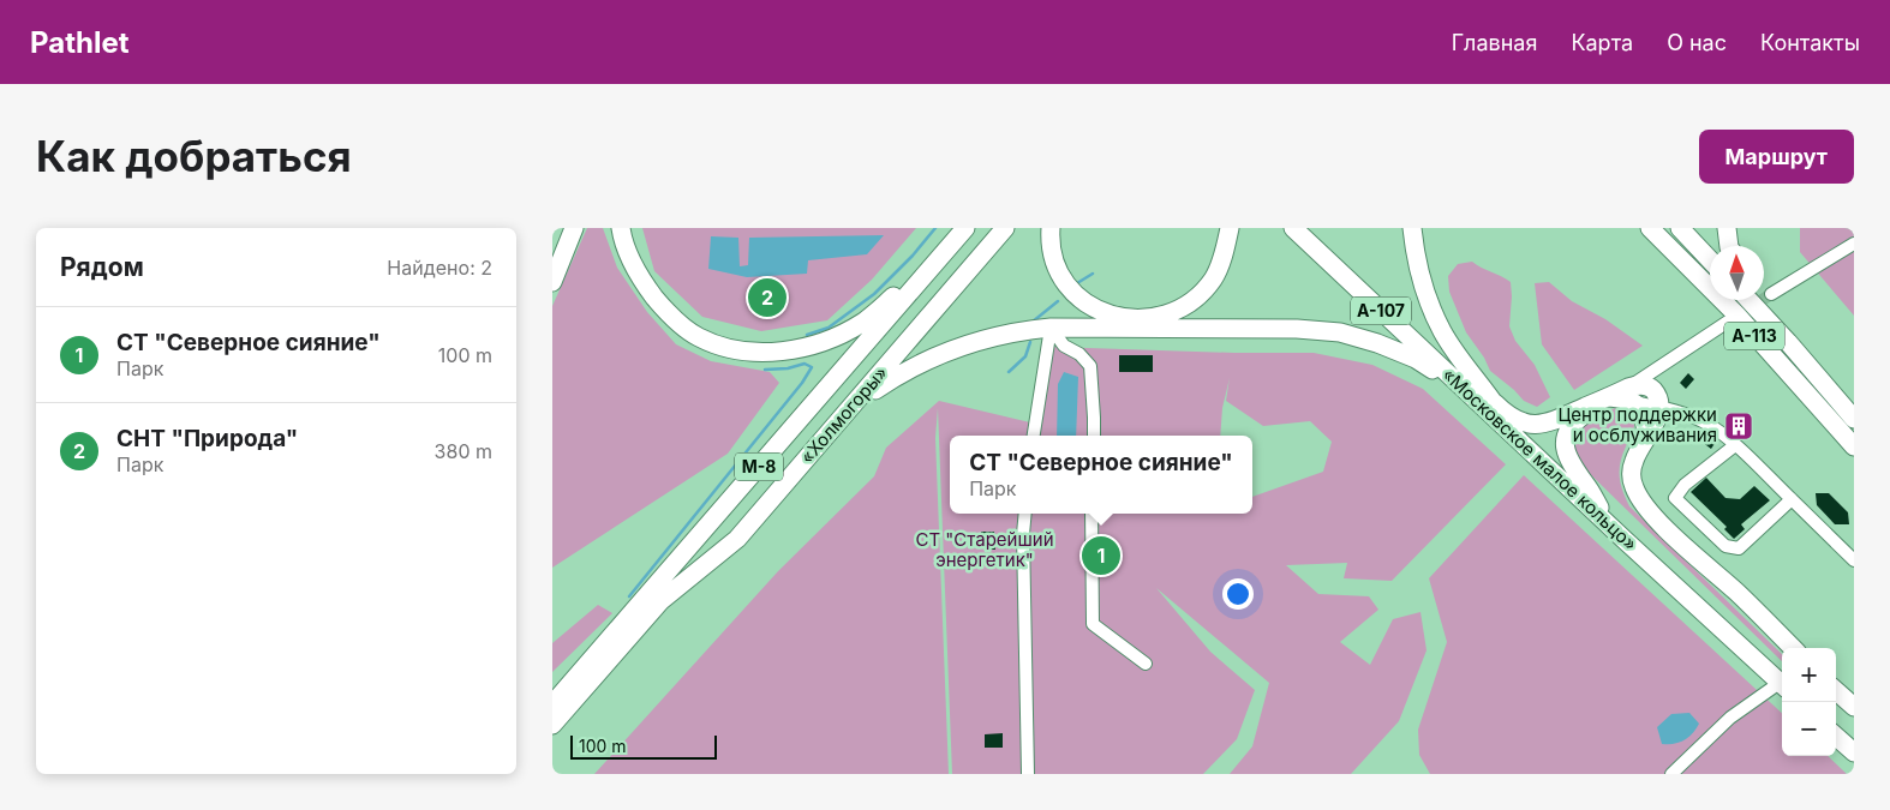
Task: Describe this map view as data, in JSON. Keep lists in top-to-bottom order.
{
  "streets": {
    "highway": [
      "А-107",
      "А-113",
      "«Холмогоры»",
      "«Московское малое кольцо»",
      "М-8"
    ]
  },
  "parks": ["СТ \"Старейший энергетик\""],
  "places": {
    "building": ["Центр поддержки и осблуживания"]
  },
  "scale_bar": "100 m",
  "north": "top",
  "page": {
    "header": "Pathlet",
    "nav": [
      "Главная",
      "Карта",
      "О нас",
      "Контакты"
    ],
    "buttons": "Маршрут",
    "title": "Как добраться",
    "heading": ["Рядом", "Найдено: 2"],
    "pins": ["2", "1"],
    "list": [
      {
        "mark": "1",
        "name": "СТ \"Северное сияние\"",
        "note": "Парк",
        "value": "100 m"
      },
      {
        "mark": "2",
        "name": "СНТ \"Природа\"",
        "note": "Парк",
        "value": "380 m"
      }
    ],
    "popup": ["СТ \"Северное сияние\"", "Парк"],
    "map_buttons": ["+", "−"],
    "scale": "100 m"
  }
}
